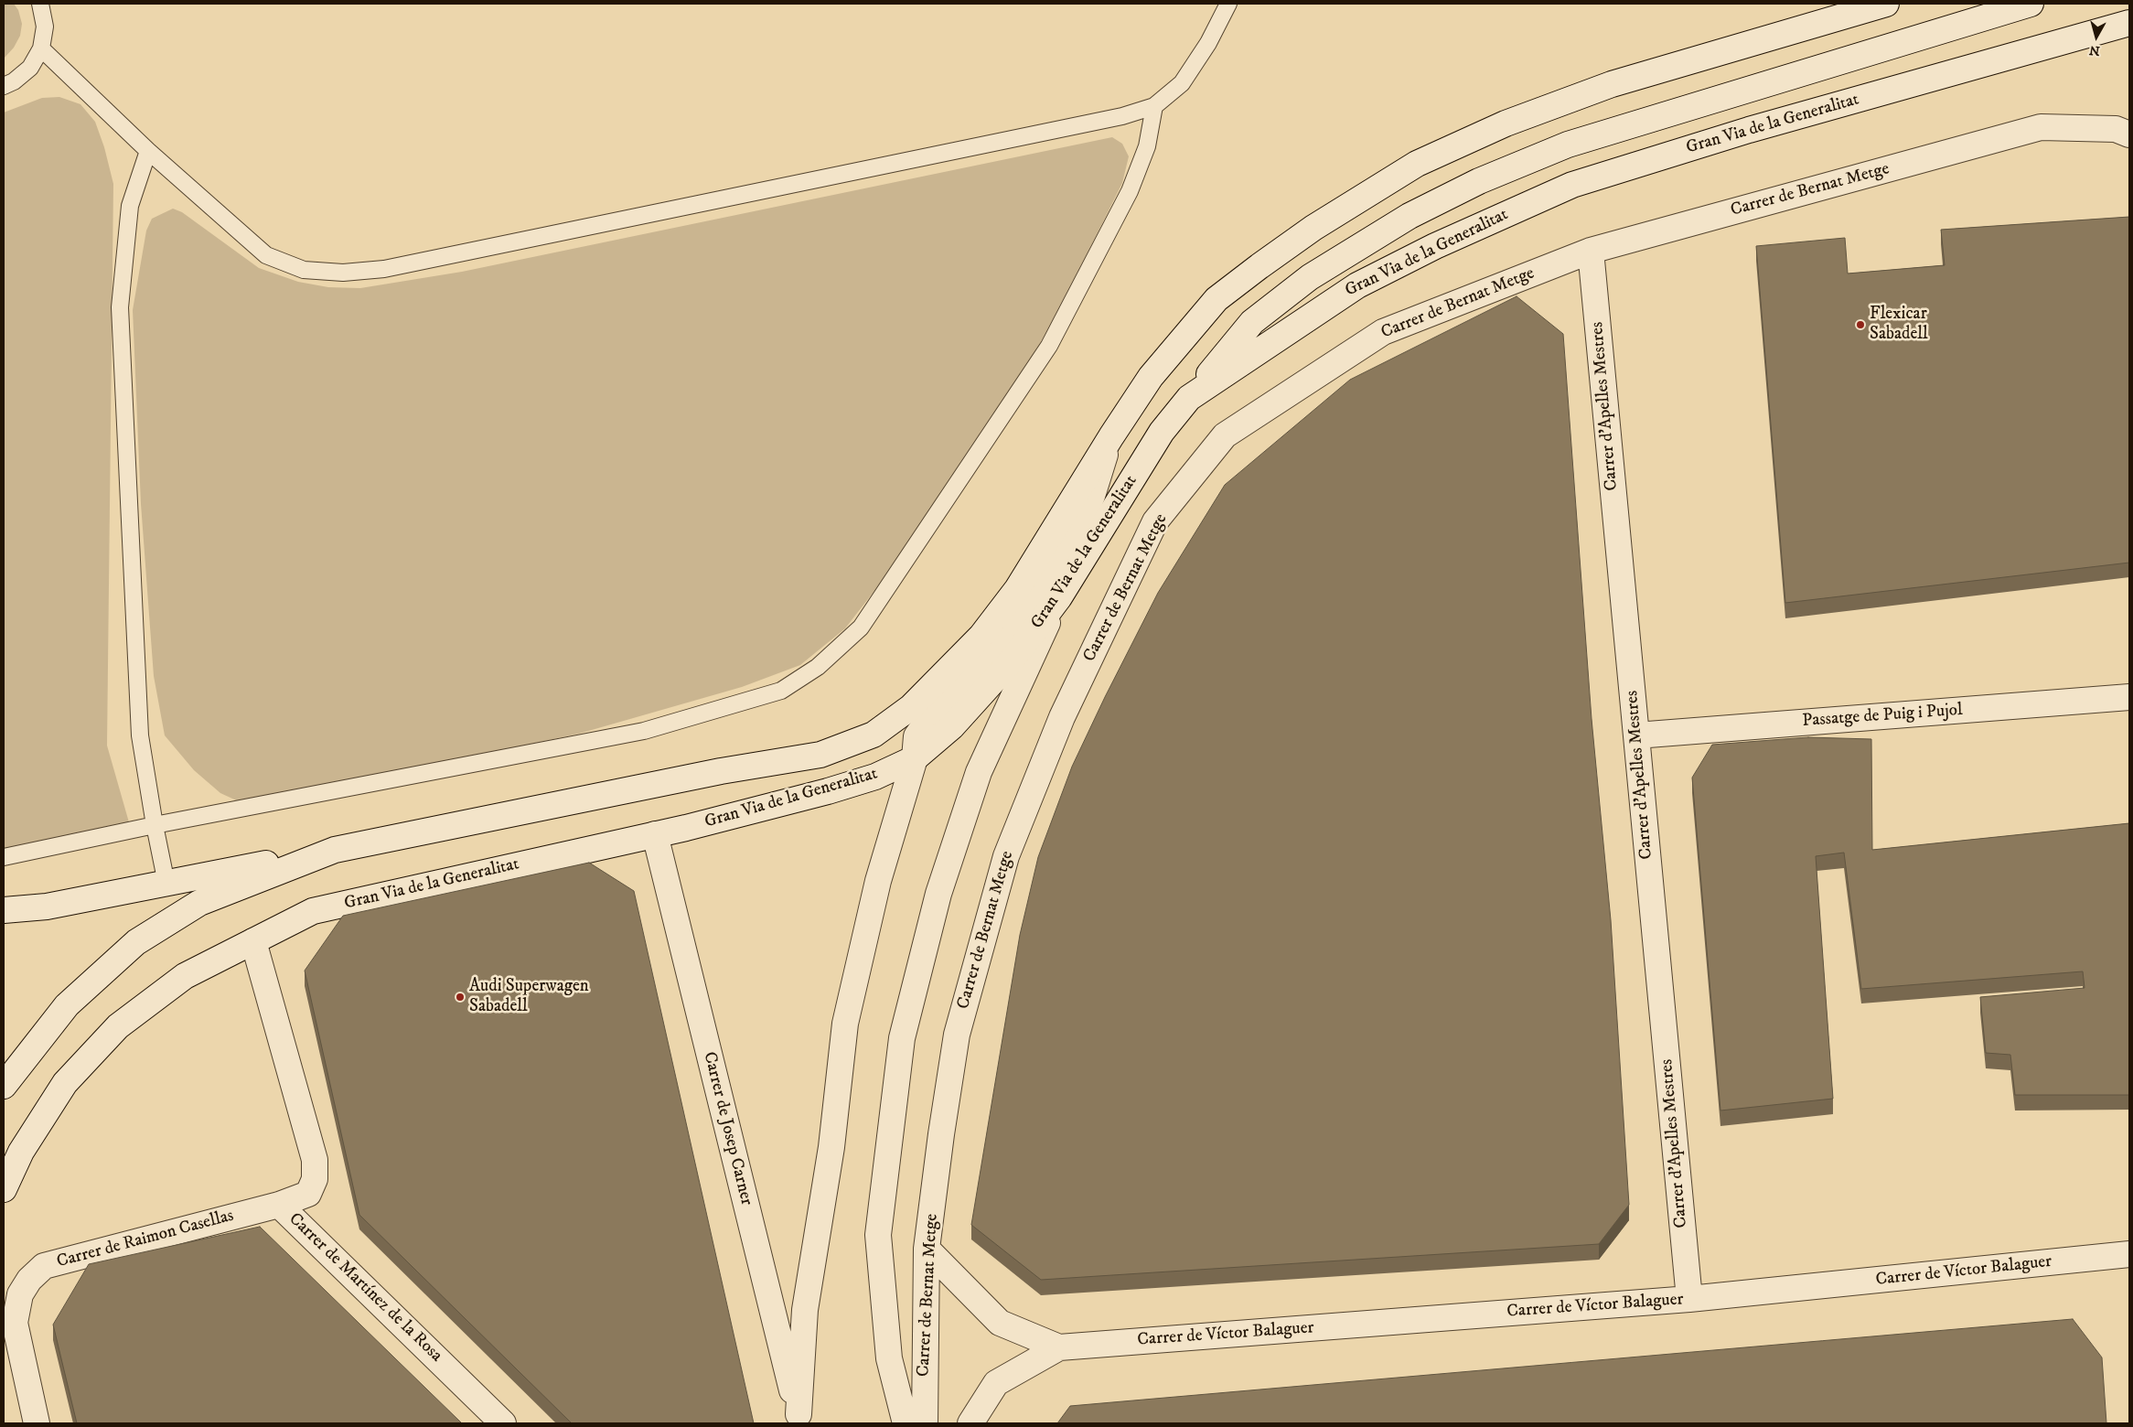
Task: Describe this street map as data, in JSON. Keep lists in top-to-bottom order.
{
  "streets": {
    "street": [
      "Gran Via de la Generalitat",
      "Carrer de Bernat Metge",
      "Carrer d'Apelles Mestres",
      "Passatge de Puig i Pujol",
      "Carrer de Josep Carner",
      "Carrer de Raimon Casellas",
      "Carrer de Víctor Balaguer",
      "Carrer de Martínez de la Rosa"
    ]
  },
  "crossings": [
    ["Gran Via de la Generalitat", "Carrer de Bernat Metge"],
    ["Gran Via de la Generalitat", "Carrer de Josep Carner"],
    ["Gran Via de la Generalitat", "Carrer de Martínez de la Rosa"],
    ["Carrer de Bernat Metge", "Carrer d'Apelles Mestres"],
    ["Carrer de Bernat Metge", "Carrer de Víctor Balaguer"],
    ["Carrer d'Apelles Mestres", "Passatge de Puig i Pujol"],
    ["Carrer d'Apelles Mestres", "Carrer de Víctor Balaguer"],
    ["Carrer de Raimon Casellas", "Carrer de Martínez de la Rosa"]
  ],
  "places": ["Flexicar Sabadell", "Audi Superwagen Sabadell"],
  "north": "bottom"
}
